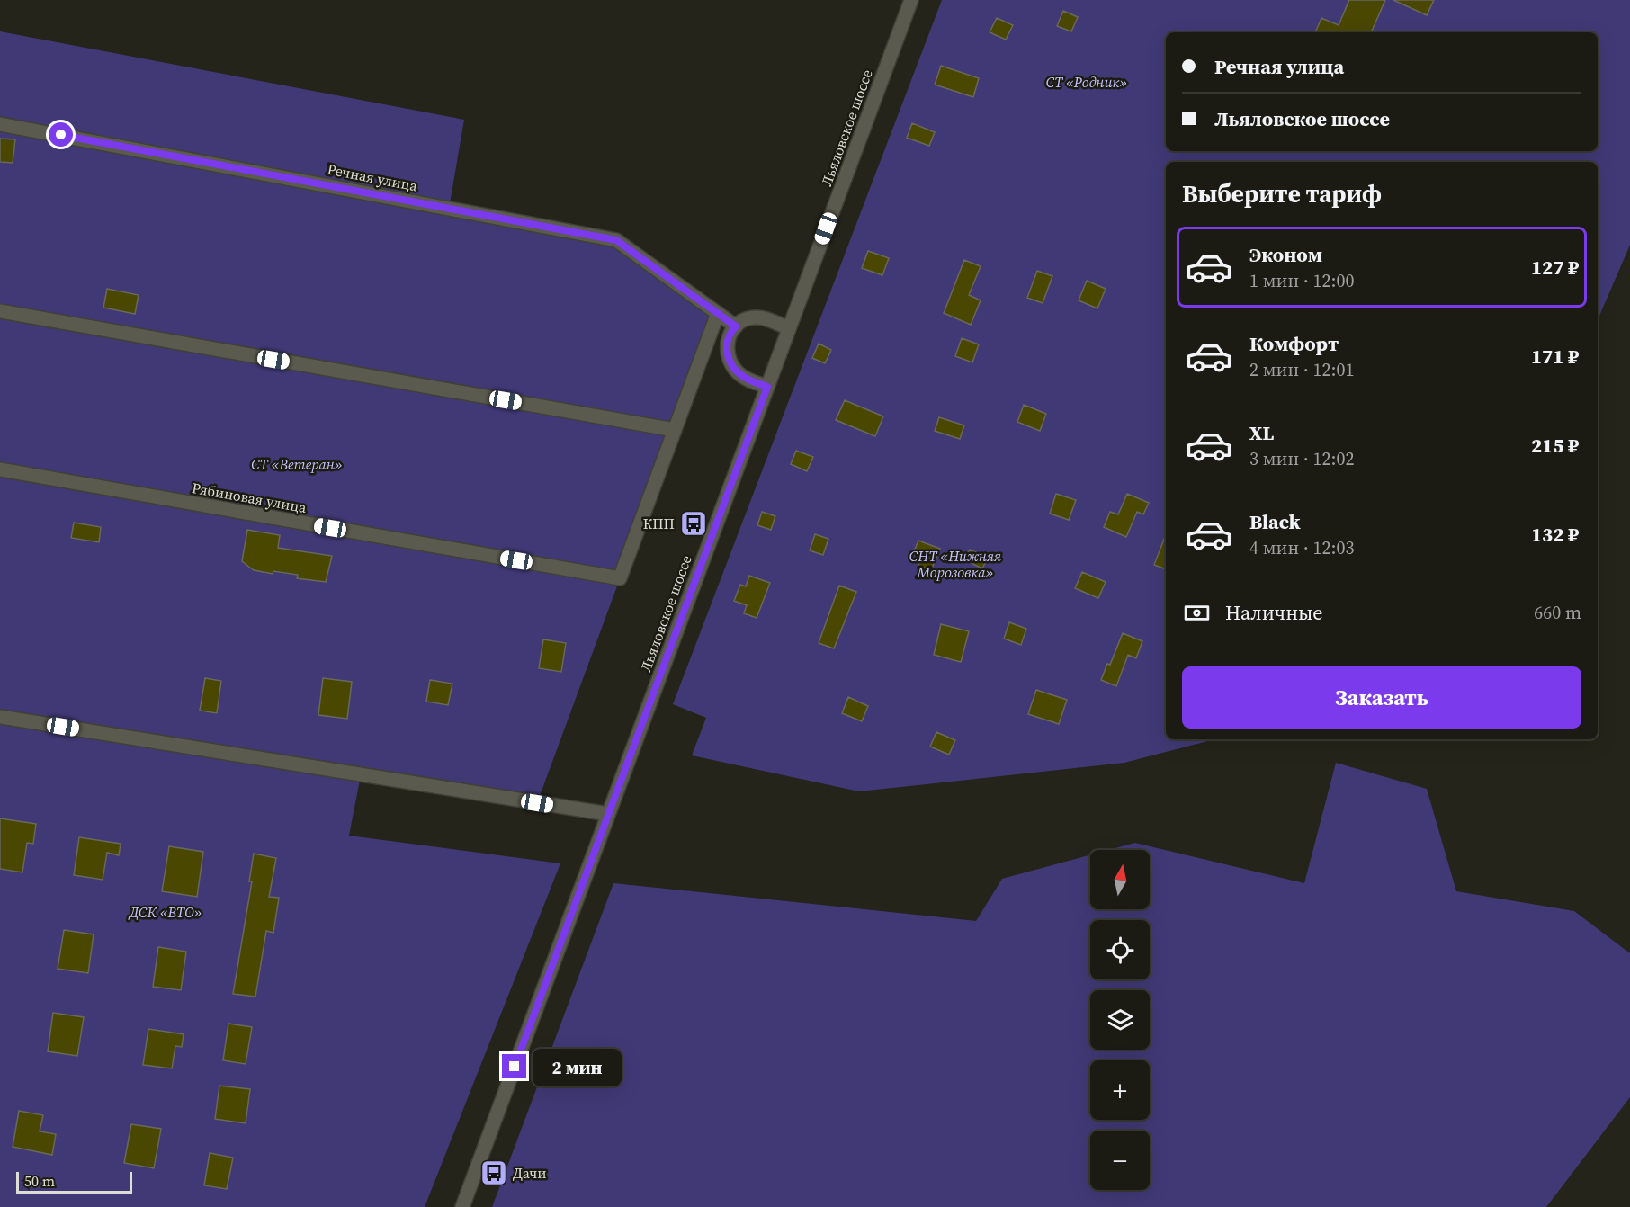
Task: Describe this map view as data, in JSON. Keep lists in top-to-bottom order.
{
  "streets": {
    "street": ["Льяловское шоссе", "Речная улица", "Рябиновая улица"]
  },
  "crossings": [
    ["Льяловское шоссе", "Речная улица"]
  ],
  "parks": [
    "СТ «Родник»",
    "СТ «Ветеран»",
    "СНТ «Нижняя Морозовка»",
    "ДСК «ВТО»"
  ],
  "places": {
    "bus stop": ["КПП", "Дачи"]
  },
  "scale_bar": "50 m",
  "north": "top",
  "page": {
    "banner": ["Речная улица", "Льяловское шоссе"],
    "heading": "Выберите тариф",
    "list": [
      {
        "name": "Эконом",
        "note": "1 мин · 12:00",
        "value": "127 ₽"
      },
      {
        "name": "Комфорт",
        "note": "2 мин · 12:01",
        "value": "171 ₽"
      },
      {
        "name": "XL",
        "note": "3 мин · 12:02",
        "value": "215 ₽"
      },
      {
        "name": "Black",
        "note": "4 мин · 12:03",
        "value": "132 ₽"
      }
    ],
    "pay": ["Наличные", "660 m"],
    "buttons": "Заказать",
    "map_buttons": ["+", "−"],
    "bubble": "2 мин",
    "scale": "50 m"
  }
}
